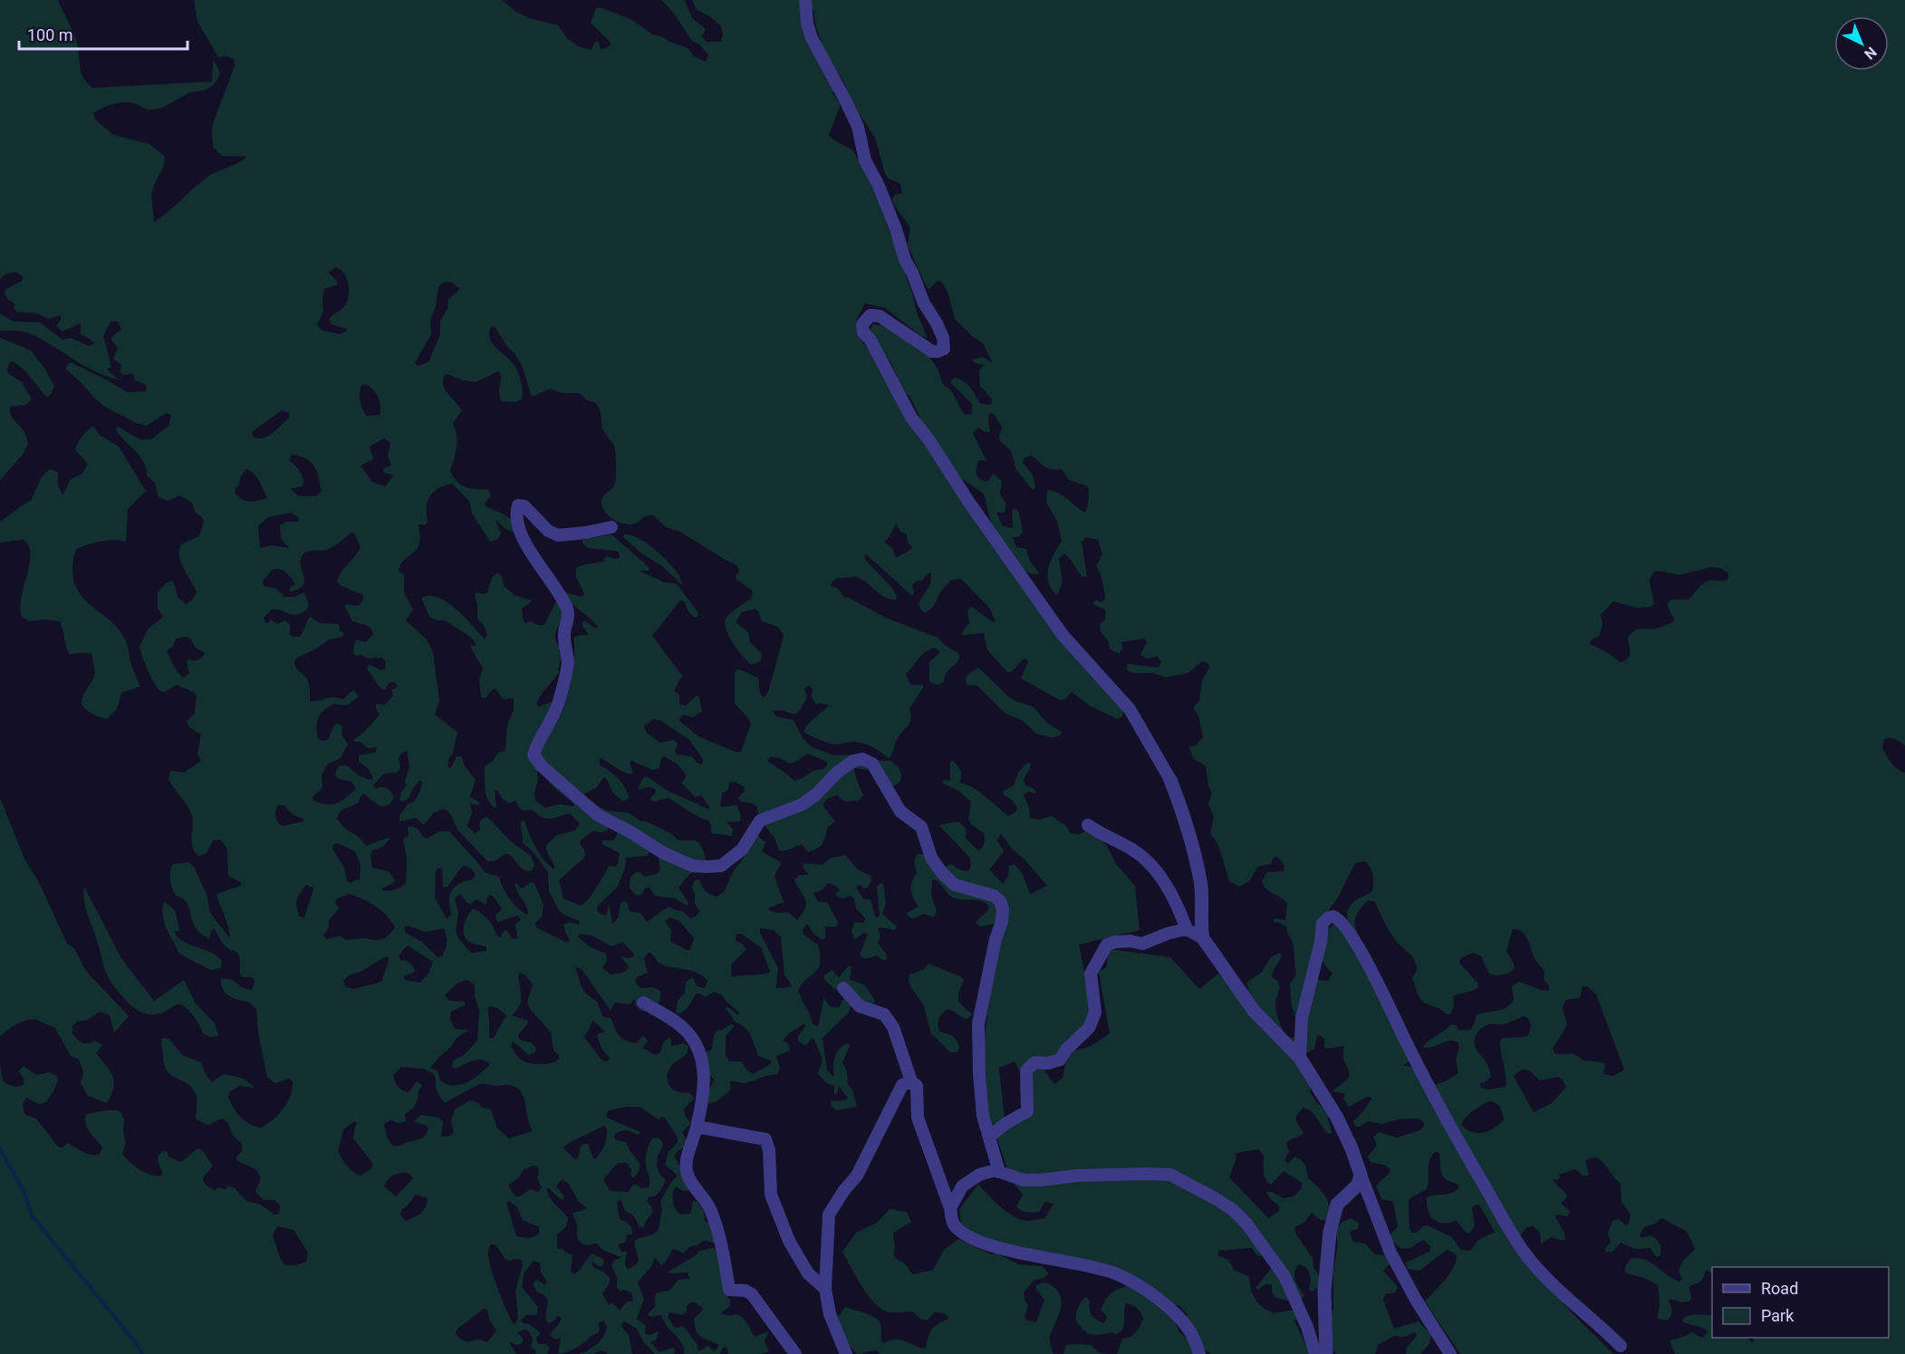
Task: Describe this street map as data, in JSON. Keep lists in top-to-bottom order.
{
  "legend": ["Road", "Park"],
  "scale_bar": "100 m",
  "north": "bottom right"
}
